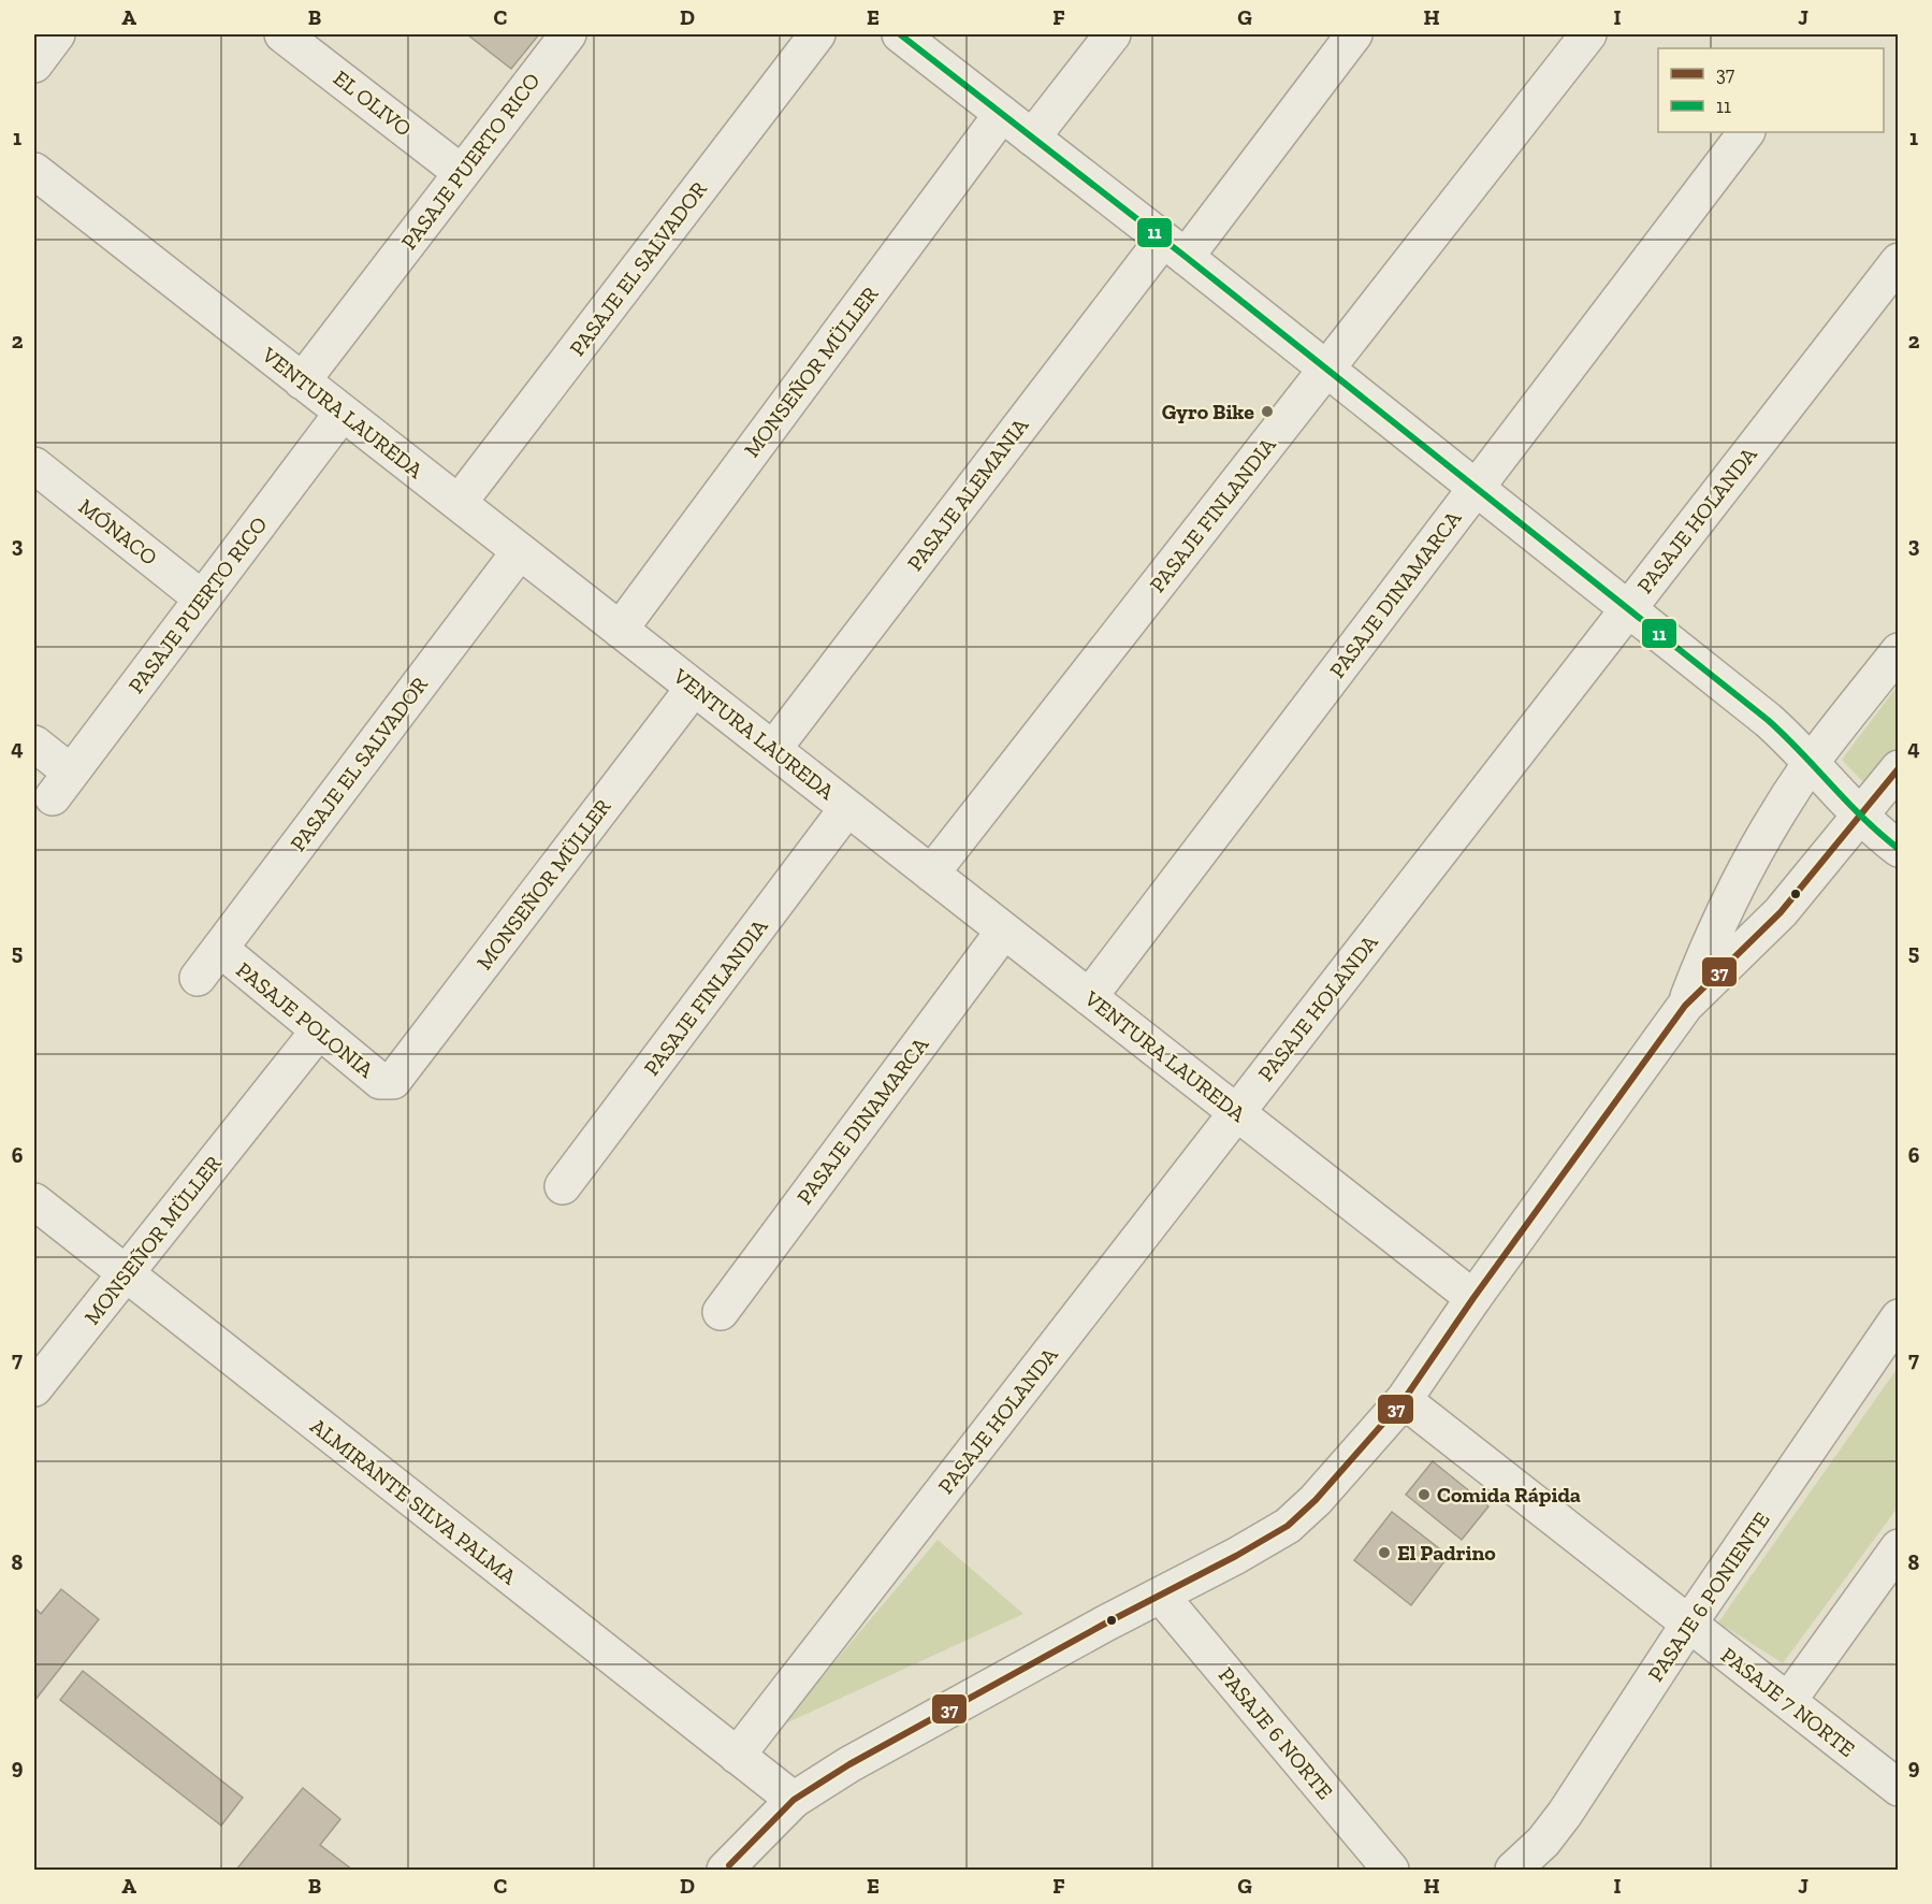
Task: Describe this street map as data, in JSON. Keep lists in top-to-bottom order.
{
  "streets": {
    "street": [
      "EL OLIVO",
      "PASAJE PUERTO RICO",
      "PASAJE EL SALVADOR",
      "MONSEÑOR MÜLLER",
      "VENTURA LAUREDA",
      "PASAJE ALEMANIA",
      "PASAJE FINLANDIA",
      "PASAJE HOLANDA",
      "MÓNACO",
      "PASAJE DINAMARCA",
      "PASAJE POLONIA",
      "ALMIRANTE SILVA PALMA",
      "PASAJE 6 PONIENTE",
      "PASAJE 7 NORTE",
      "PASAJE 6 NORTE"
    ]
  },
  "crossings": [
    ["EL OLIVO", "PASAJE PUERTO RICO"],
    ["PASAJE PUERTO RICO", "VENTURA LAUREDA"],
    ["PASAJE PUERTO RICO", "MÓNACO"],
    ["PASAJE EL SALVADOR", "VENTURA LAUREDA"],
    ["PASAJE EL SALVADOR", "PASAJE POLONIA"],
    ["MONSEÑOR MÜLLER", "VENTURA LAUREDA"],
    ["MONSEÑOR MÜLLER", "PASAJE POLONIA"],
    ["MONSEÑOR MÜLLER", "ALMIRANTE SILVA PALMA"],
    ["VENTURA LAUREDA", "PASAJE ALEMANIA"],
    ["VENTURA LAUREDA", "PASAJE FINLANDIA"],
    ["VENTURA LAUREDA", "PASAJE HOLANDA"],
    ["VENTURA LAUREDA", "PASAJE DINAMARCA"],
    ["PASAJE HOLANDA", "ALMIRANTE SILVA PALMA"],
    ["PASAJE 6 PONIENTE", "PASAJE 7 NORTE"]
  ],
  "places": ["Gyro Bike", "Comida Rápida", "El Padrino"],
  "lines": ["transit line 11", "transit line 37"],
  "legend": ["37", "11"],
  "grid": {
    "columns": [
      "A",
      "B",
      "C",
      "D",
      "E",
      "F",
      "G",
      "H",
      "I",
      "J"
    ],
    "rows": [
      "1",
      "2",
      "3",
      "4",
      "5",
      "6",
      "7",
      "8",
      "9"
    ]
  }
}
